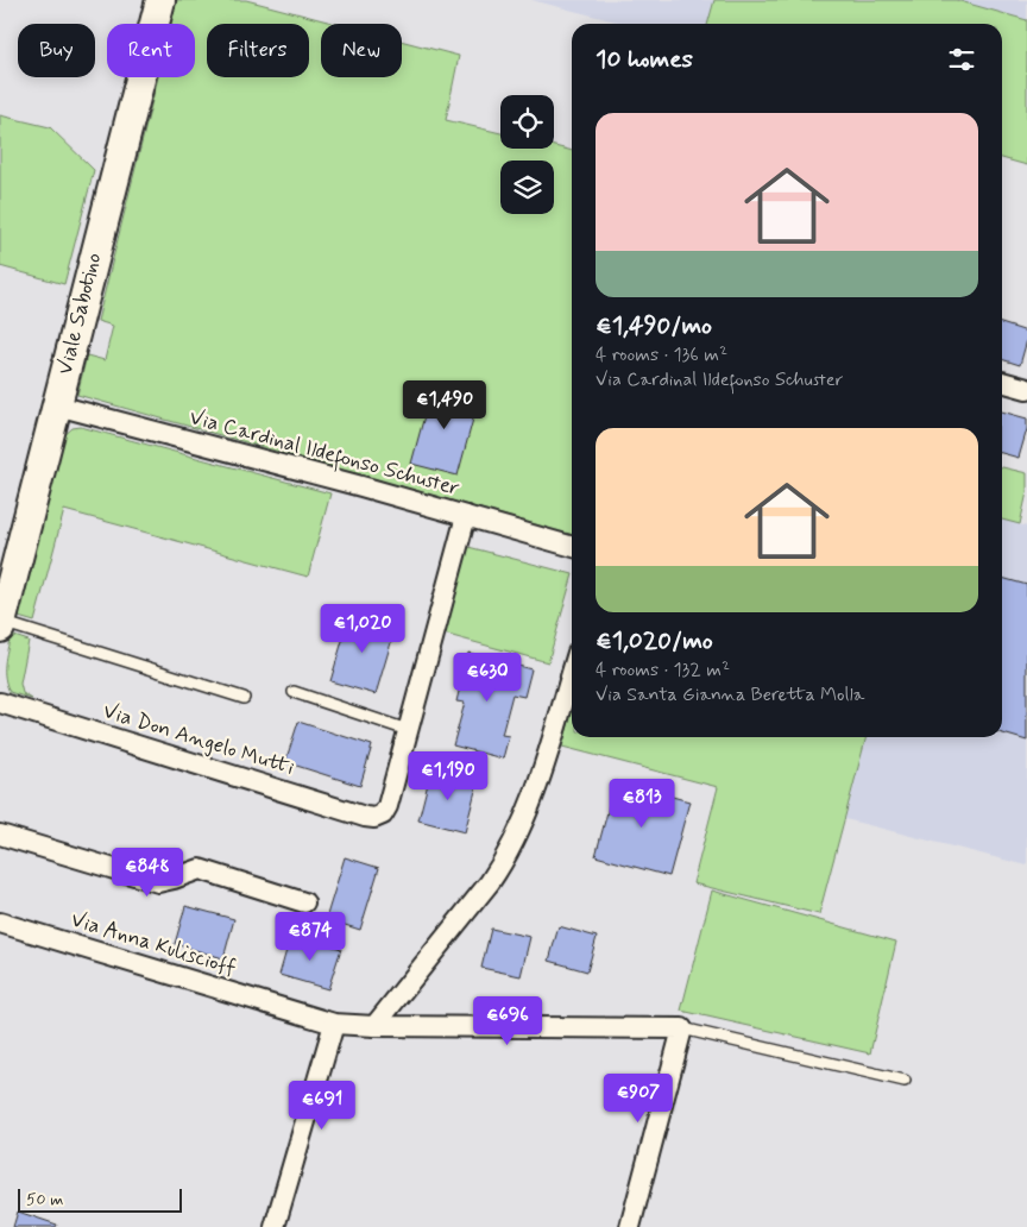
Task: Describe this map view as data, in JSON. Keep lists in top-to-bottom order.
{
  "streets": {
    "street": [
      "Viale Sabotino",
      "Via Cardinal Ildefonso Schuster",
      "Via Don Angelo Mutti",
      "Via Anna Kuliscioff"
    ]
  },
  "crossings": [
    ["Viale Sabotino", "Via Cardinal Ildefonso Schuster"]
  ],
  "scale_bar": "50 m",
  "page": {
    "chip": [
      "Buy",
      "Rent",
      "Filters",
      "New"
    ],
    "heading": "10 homes",
    "list": [
      {
        "name": "€1,490/mo",
        "note": "4 rooms · 136 m² · Via Cardinal Ildefonso Schuster"
      },
      {
        "name": "€1,020/mo",
        "note": "4 rooms · 132 m² · Via Santa Gianna Beretta Molla"
      }
    ],
    "price": [
      "€1,490",
      "€1,020",
      "€630",
      "€1,190",
      "€813",
      "€848",
      "€874",
      "€696",
      "€907",
      "€691"
    ],
    "scale": "50 m"
  }
}
